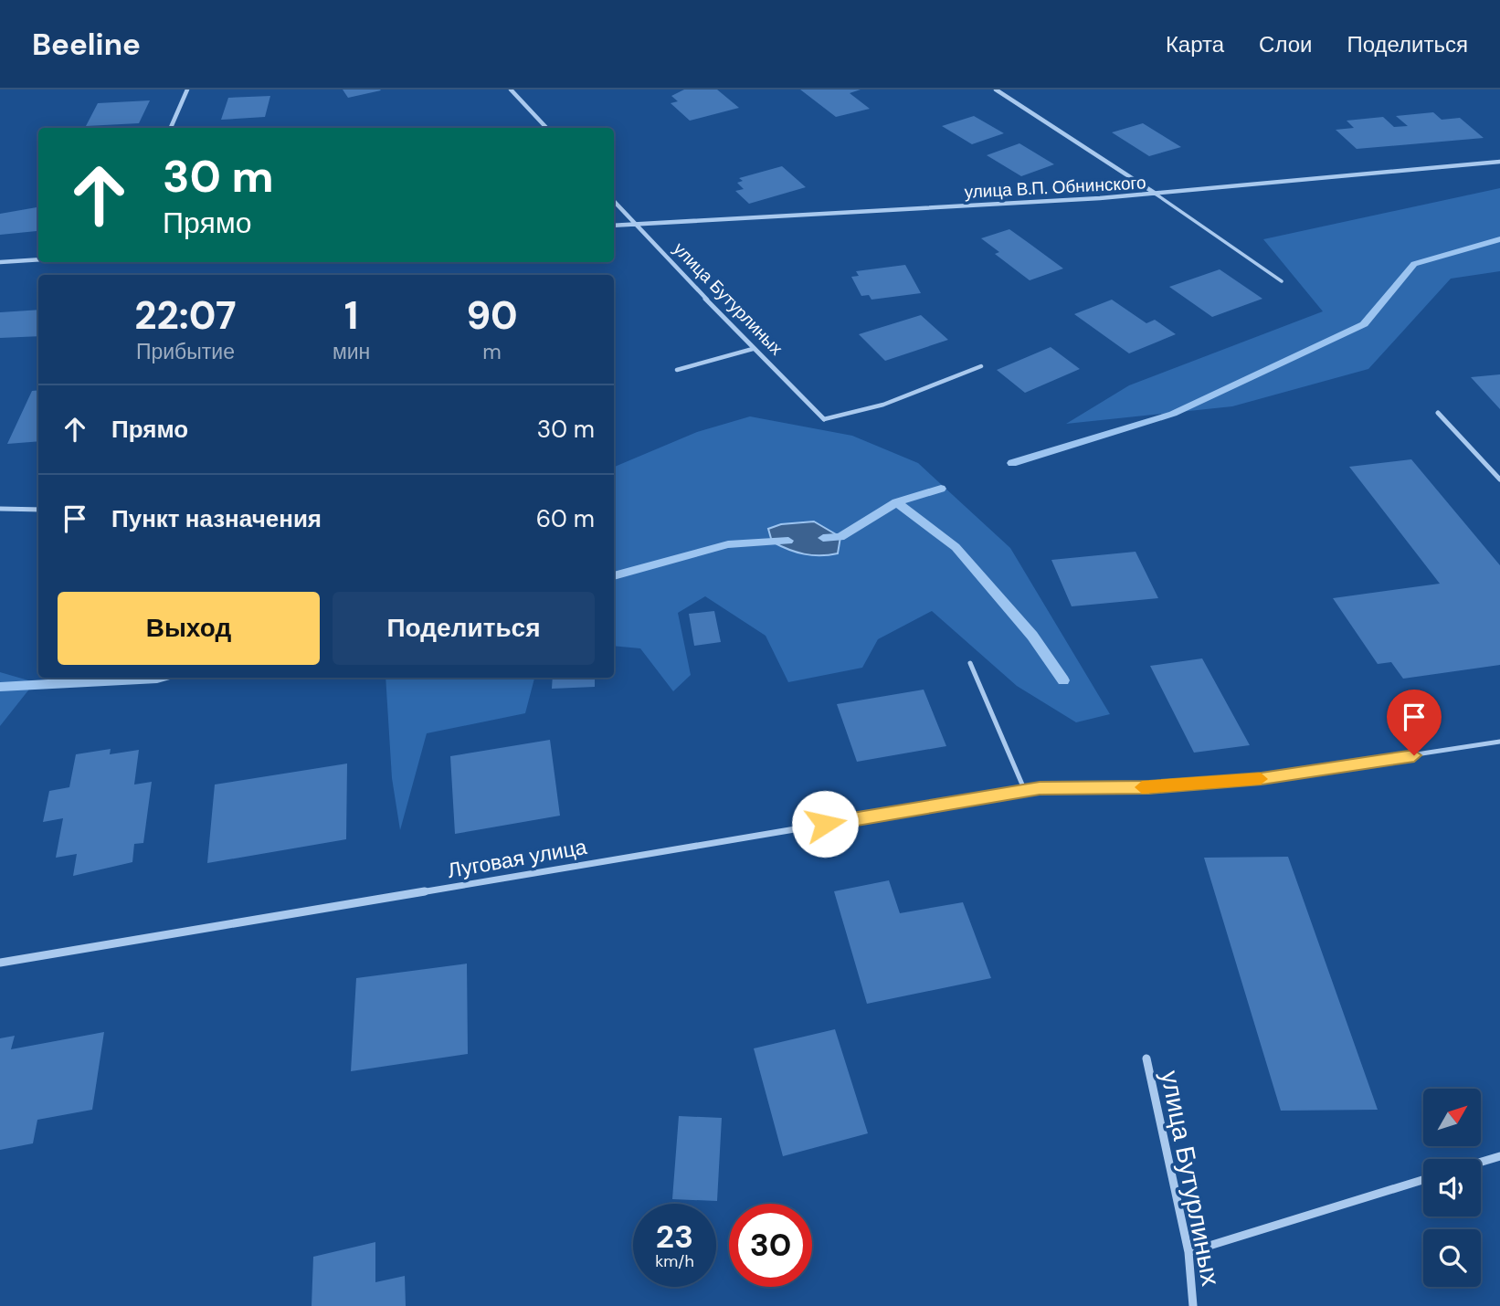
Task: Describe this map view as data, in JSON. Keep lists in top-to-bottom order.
{
  "streets": {
    "street": ["улица В.П. Обнинского", "улица Бутурлиных", "Луговая улица"]
  },
  "crossings": [
    ["улица В.П. Обнинского", "улица Бутурлиных"]
  ],
  "north": "top right",
  "page": {
    "header": "Beeline",
    "nav": ["Карта", "Слои", "Поделиться"],
    "turn": ["30 m", "Прямо"],
    "eta": [
      "22:07",
      "Прибытие",
      "1",
      "мин",
      "90",
      "m"
    ],
    "list": [
      {
        "name": "Прямо",
        "value": "30 m"
      },
      {
        "name": "Пункт назначения",
        "value": "60 m"
      }
    ],
    "buttons": ["Выход", "Поделиться"],
    "speed": "23 km/h",
    "limit": "30"
  }
}
